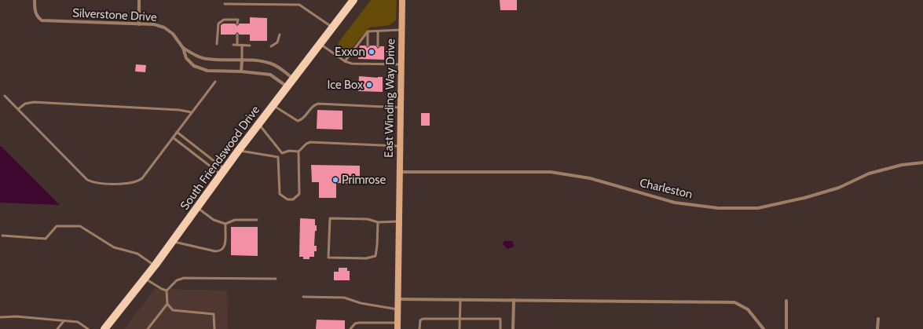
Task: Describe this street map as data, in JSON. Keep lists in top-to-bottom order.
{
  "streets": {
    "main road": ["South Friendswood Drive"],
    "street": ["Silverstone Drive", "East Winding Way Drive", "Charleston"]
  },
  "crossings": [
    ["Silverstone Drive", "South Friendswood Drive"],
    ["East Winding Way Drive", "Charleston"]
  ],
  "places": ["Exxon", "Ice Box", "Primrose"]
}
